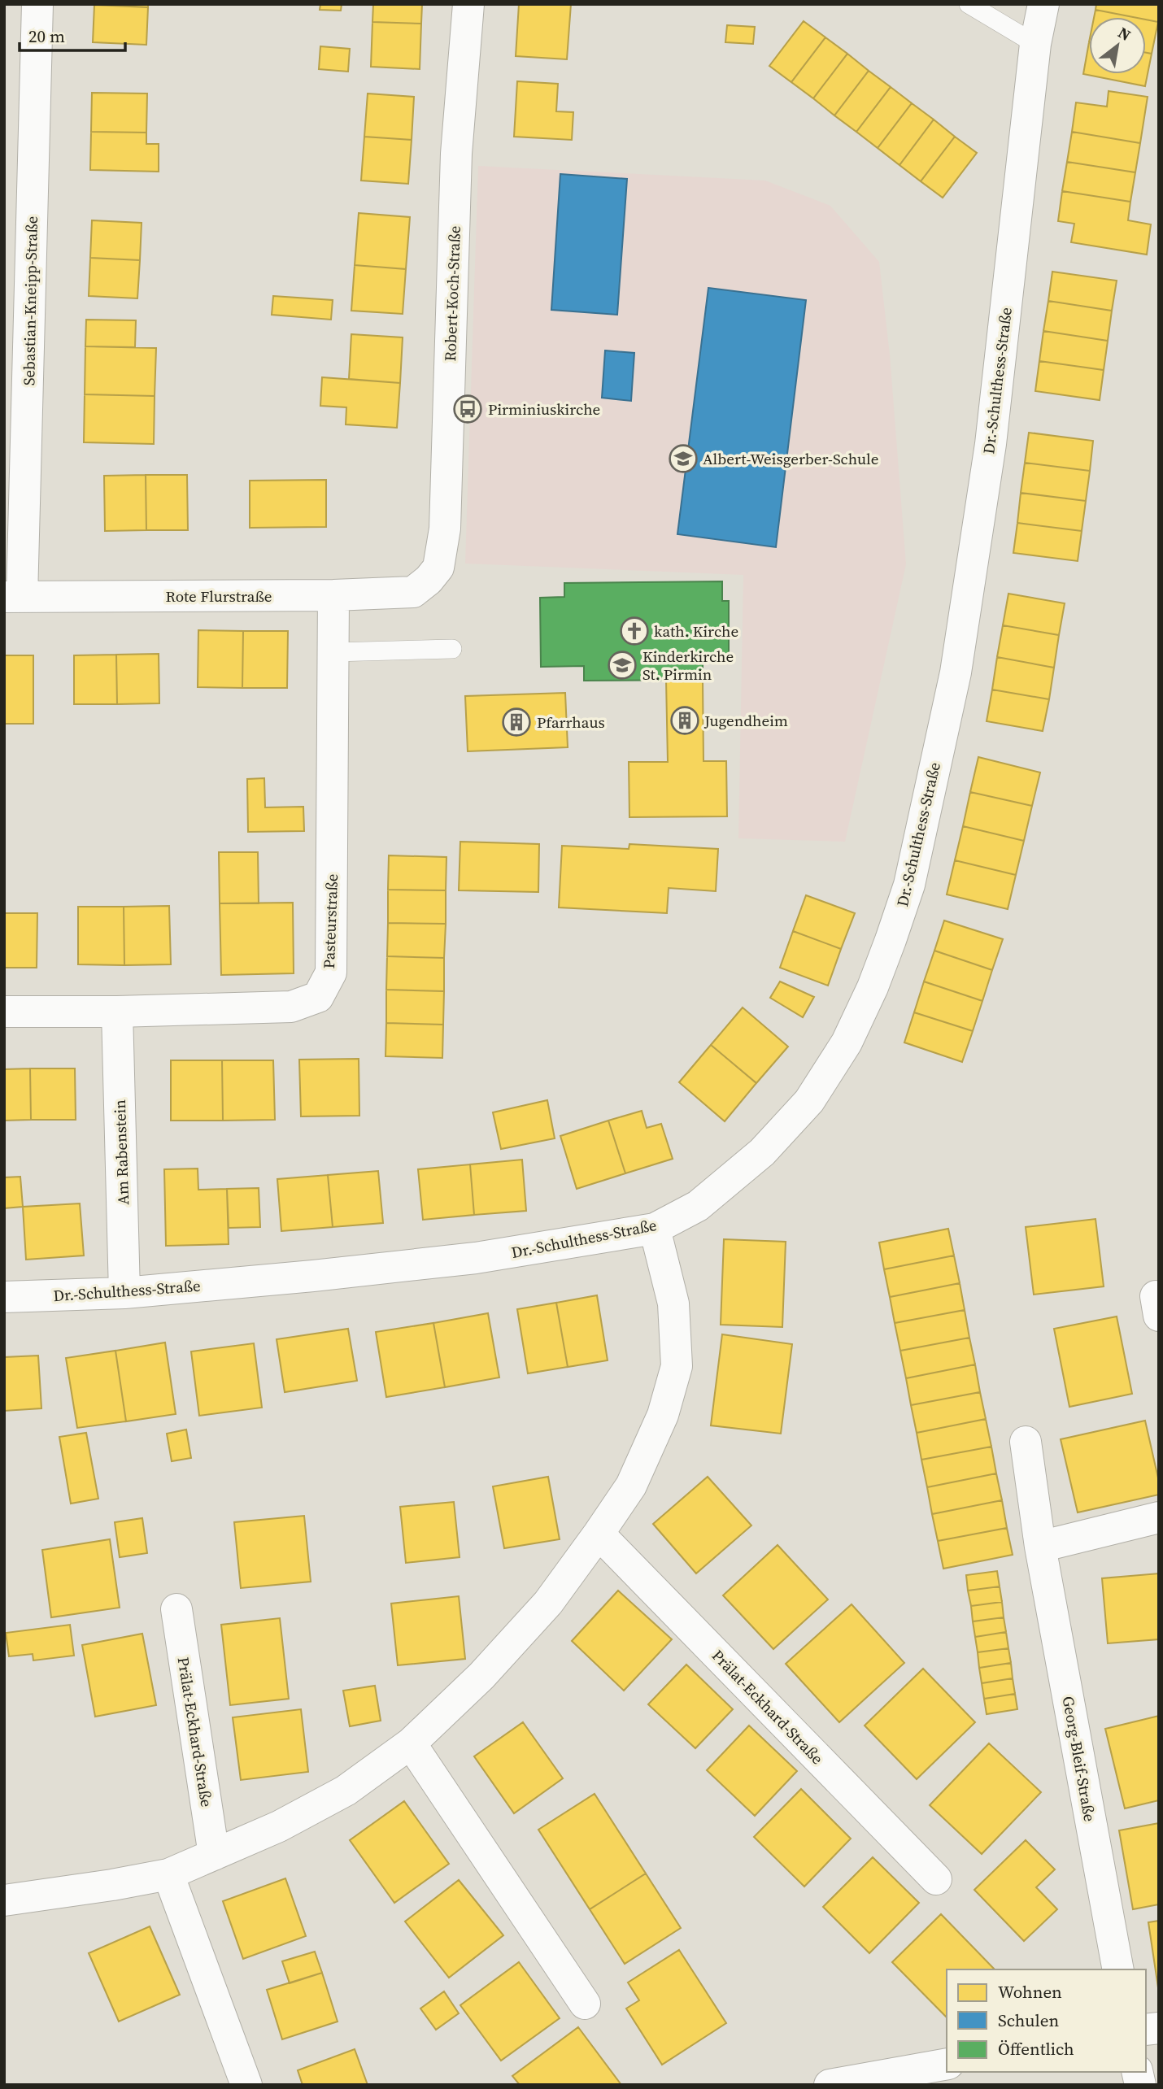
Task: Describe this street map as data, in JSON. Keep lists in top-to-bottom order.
{
  "streets": {
    "street": [
      "Robert-Koch-Straße",
      "Sebastian-Kneipp-Straße",
      "Dr.-Schulthess-Straße",
      "Rote Flurstraße",
      "Pasteurstraße",
      "Am Rabenstein",
      "Prälat-Eckhard-Straße",
      "Georg-Bleif-Straße"
    ]
  },
  "crossings": [
    ["Robert-Koch-Straße", "Rote Flurstraße"],
    ["Sebastian-Kneipp-Straße", "Rote Flurstraße"],
    ["Dr.-Schulthess-Straße", "Am Rabenstein"],
    ["Rote Flurstraße", "Pasteurstraße"],
    ["Pasteurstraße", "Am Rabenstein"]
  ],
  "places": {
    "bus stop": ["Pirminiuskirche"],
    "school or university": ["Albert-Weisgerber-Schule", "Kinderkirche St. Pirmin"],
    "church": ["kath. Kirche"],
    "building": ["Jugendheim", "Pfarrhaus"]
  },
  "legend": ["Wohnen", "Schulen", "Öffentlich"],
  "scale_bar": "20 m",
  "north": "top right"
}
